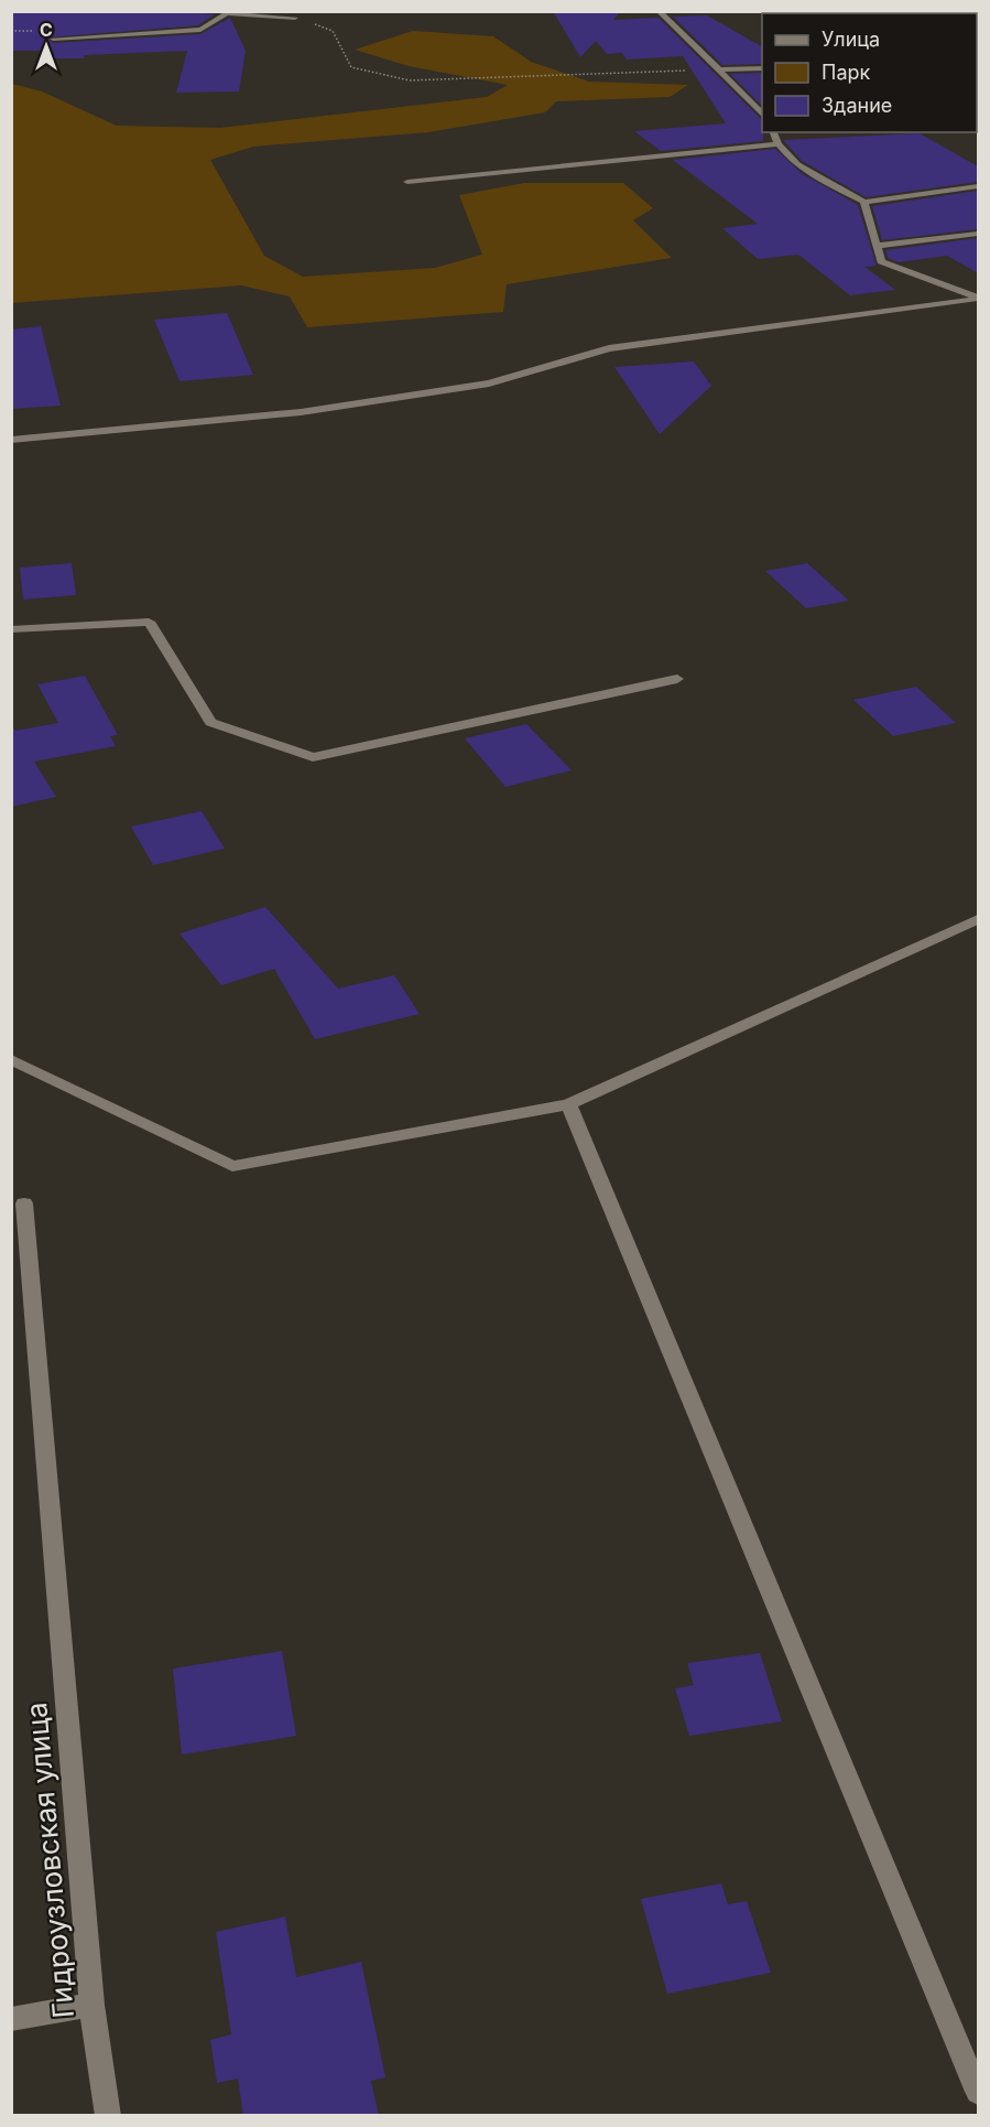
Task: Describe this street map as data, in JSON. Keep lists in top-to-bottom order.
{
  "streets": {
    "street": ["Гидроузловская улица"]
  },
  "legend": ["Улица", "Парк", "Здание"],
  "north": "top"
}
